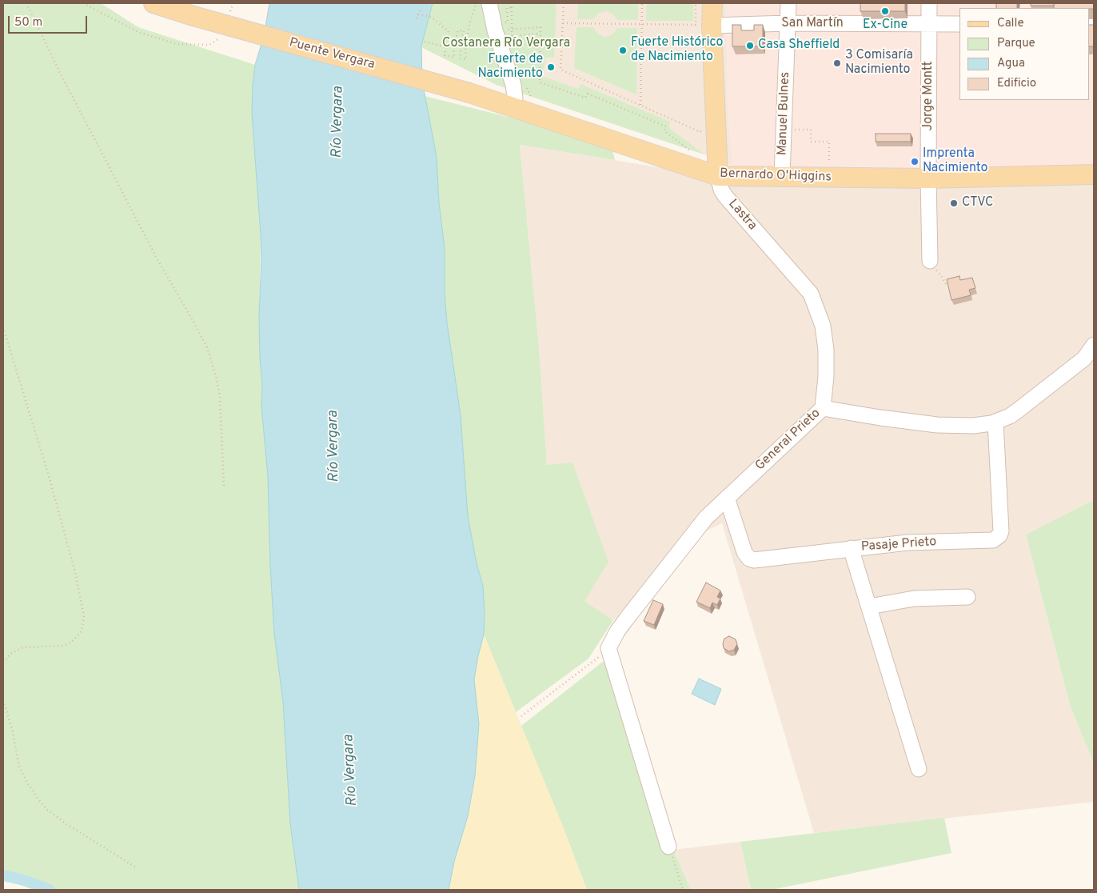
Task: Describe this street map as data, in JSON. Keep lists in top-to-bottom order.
{
  "streets": {
    "main road": ["Puente Vergara", "Bernardo O'Higgins", "Lastra"],
    "street": [
      "San Martín",
      "Jorge Montt",
      "Manuel Bulnes",
      "General Prieto",
      "Pasaje Prieto"
    ]
  },
  "crossings": [
    ["San Martín", "Jorge Montt"],
    ["San Martín", "Manuel Bulnes"],
    ["San Martín", "Lastra"],
    ["Puente Vergara", "Bernardo O'Higgins"],
    ["Jorge Montt", "Bernardo O'Higgins"],
    ["Manuel Bulnes", "Bernardo O'Higgins"],
    ["Bernardo O'Higgins", "Lastra"],
    ["Lastra", "General Prieto"],
    ["General Prieto", "Pasaje Prieto"]
  ],
  "water": ["Río Vergara"],
  "parks": ["Costanera Río Vergara"],
  "places": [
    "Ex-Cine",
    "Casa Sheffield",
    "Fuerte Histórico de Nacimiento",
    "3 Comisaría Nacimiento",
    "Fuerte de Nacimiento",
    "Imprenta Nacimiento",
    "CTVC"
  ],
  "legend": [
    "Calle",
    "Parque",
    "Agua",
    "Edificio"
  ],
  "scale_bar": "50 m"
}
